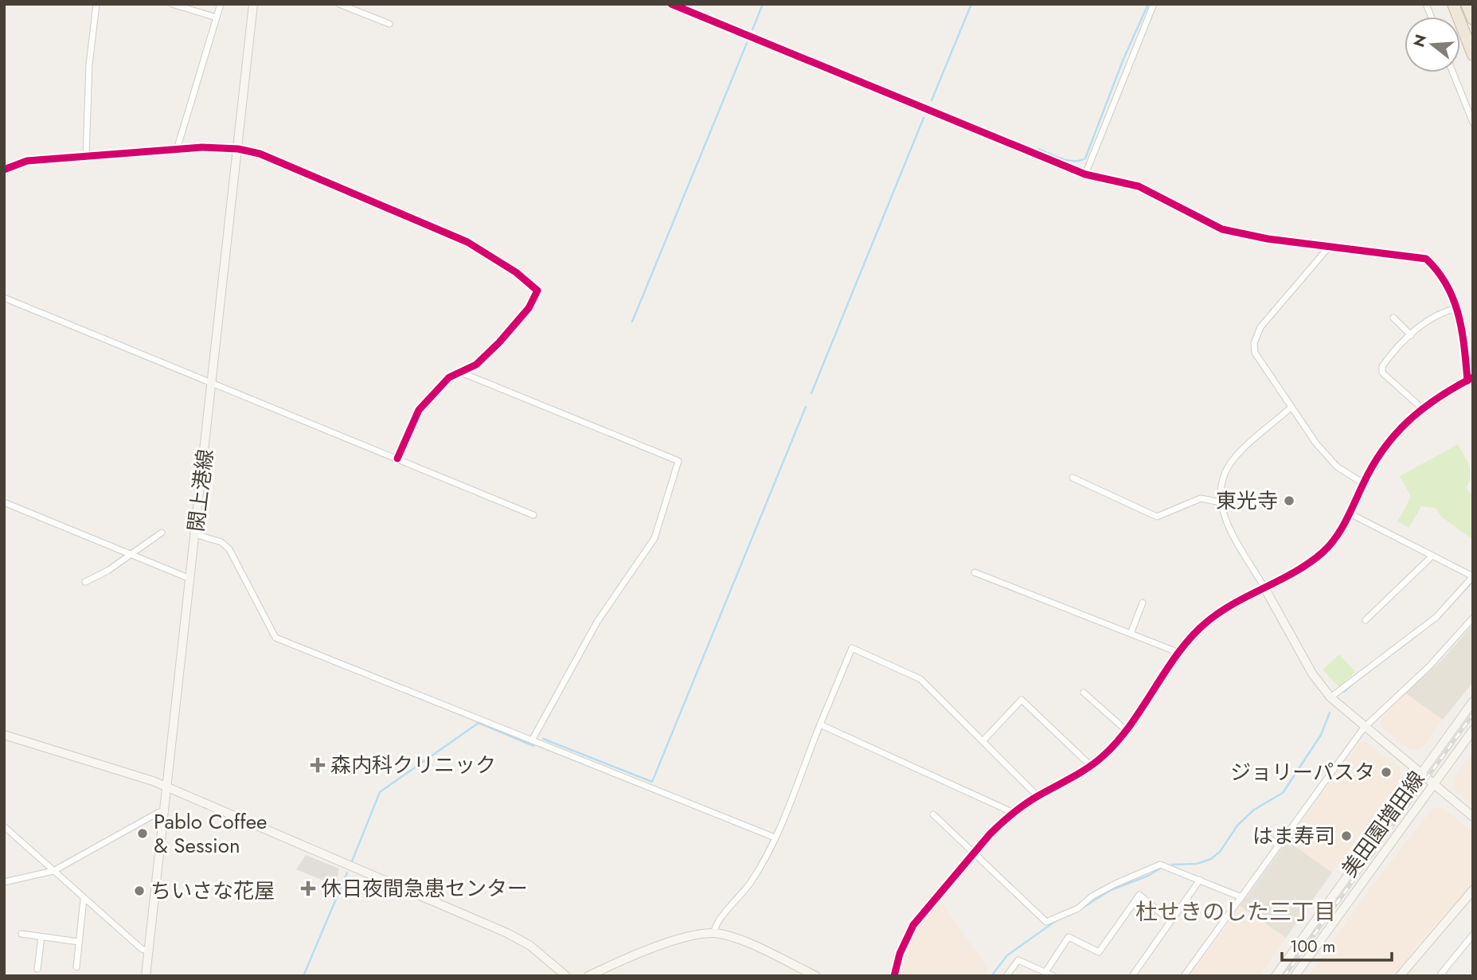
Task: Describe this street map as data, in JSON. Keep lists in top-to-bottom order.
{
  "streets": {
    "street": ["閖上港線", "美田園増田線"]
  },
  "districts": ["杜せきのした三丁目"],
  "places": {
    "other": [
      "東光寺",
      "ジョリーパスタ",
      "Pablo Coffee & Session",
      "はま寿司",
      "ちいさな花屋"
    ],
    "health": ["森内科クリニック", "休日夜間急患センター"]
  },
  "scale_bar": "100 m",
  "north": "left"
}
